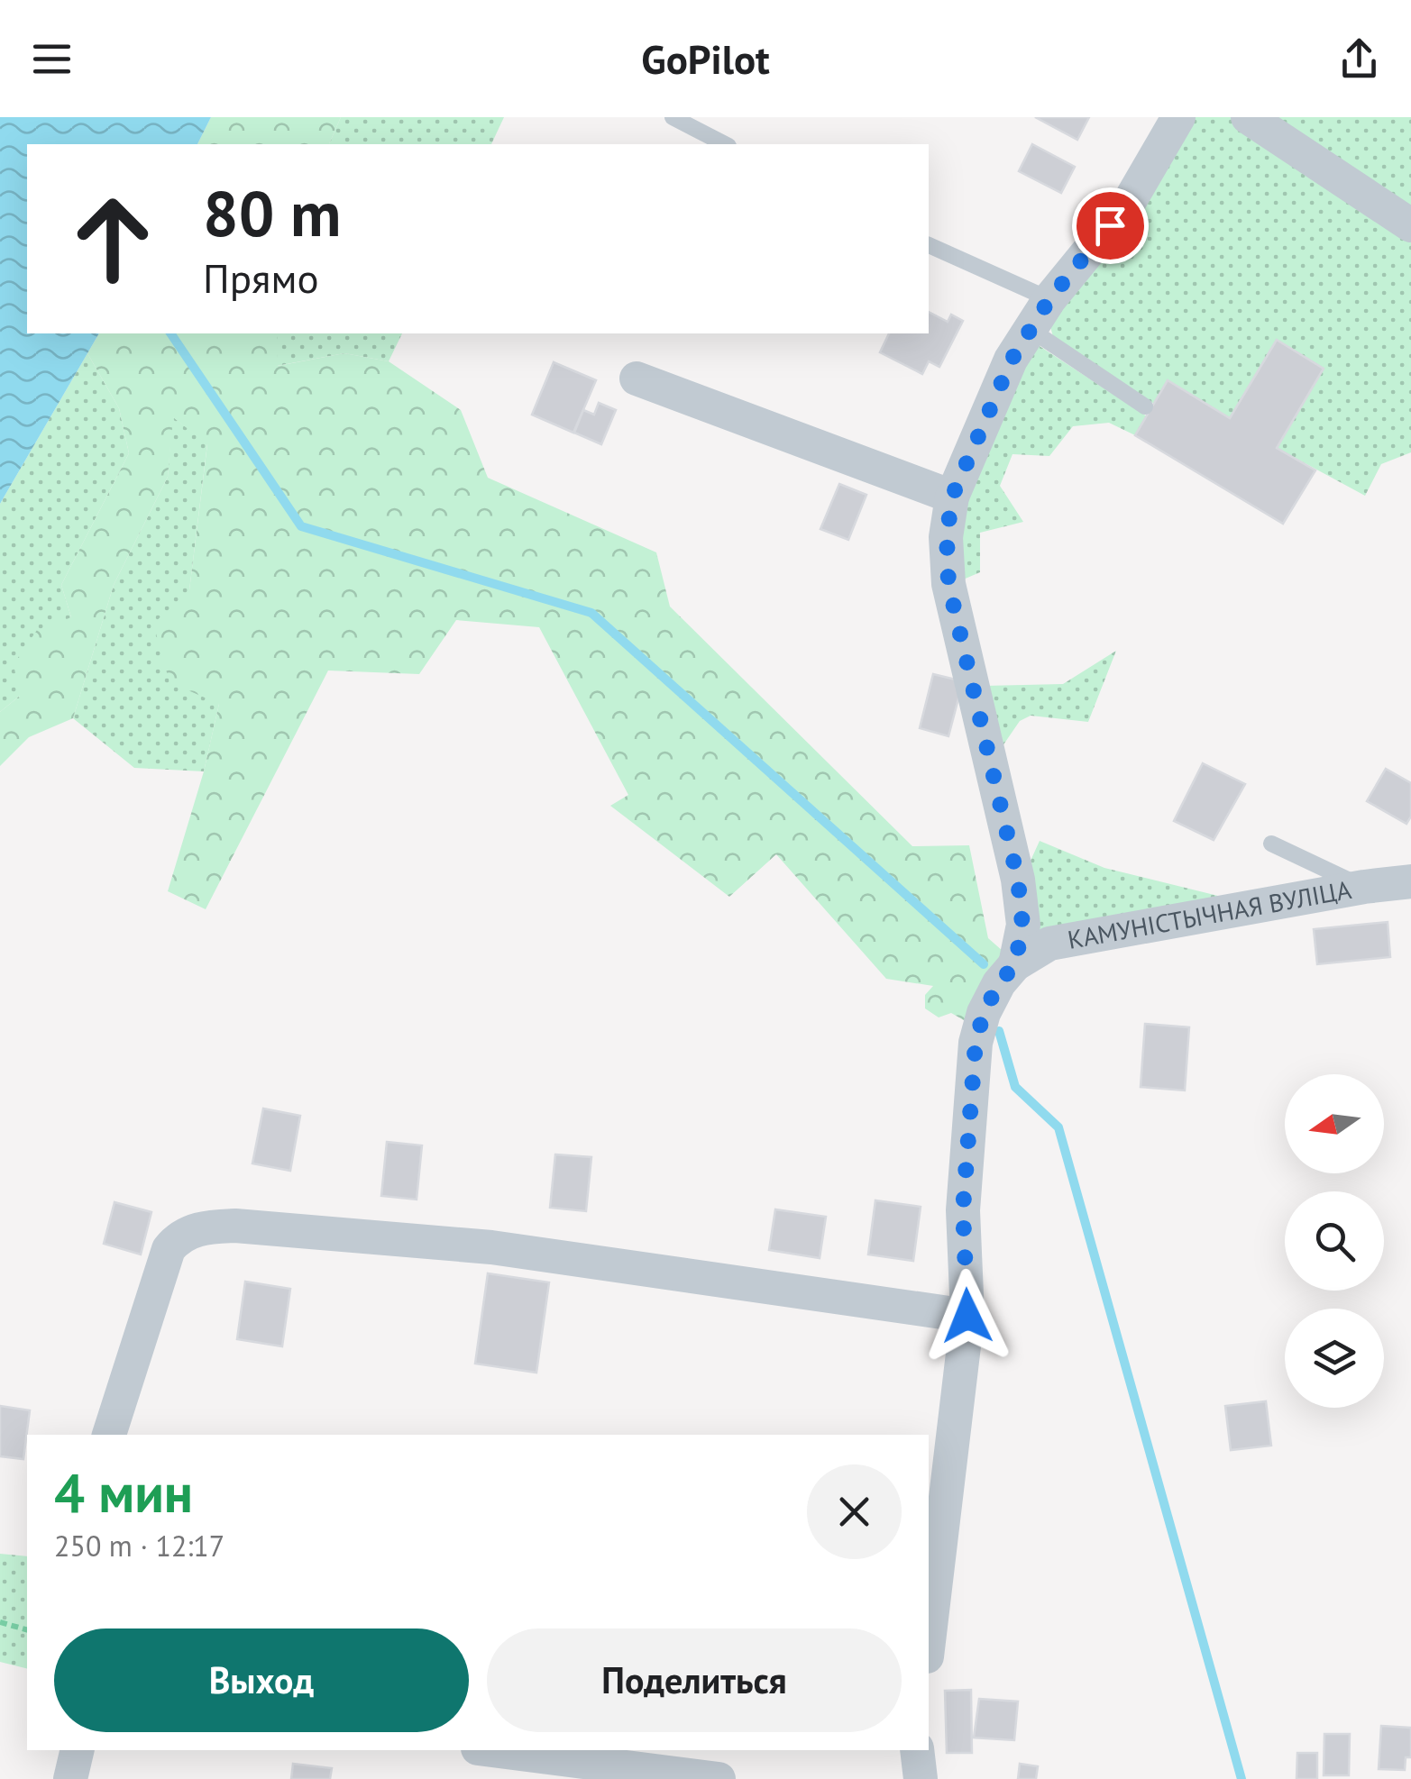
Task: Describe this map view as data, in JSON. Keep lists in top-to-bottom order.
{
  "streets": {
    "street": ["КАМУНІСТЫЧНАЯ ВУЛІЦА"]
  },
  "north": "left",
  "page": {
    "header": "GoPilot",
    "turn": ["80 m", "Прямо"],
    "heading": ["4 мин", "250 m · 12:17"],
    "buttons": ["Выход", "Поделиться"]
  }
}
